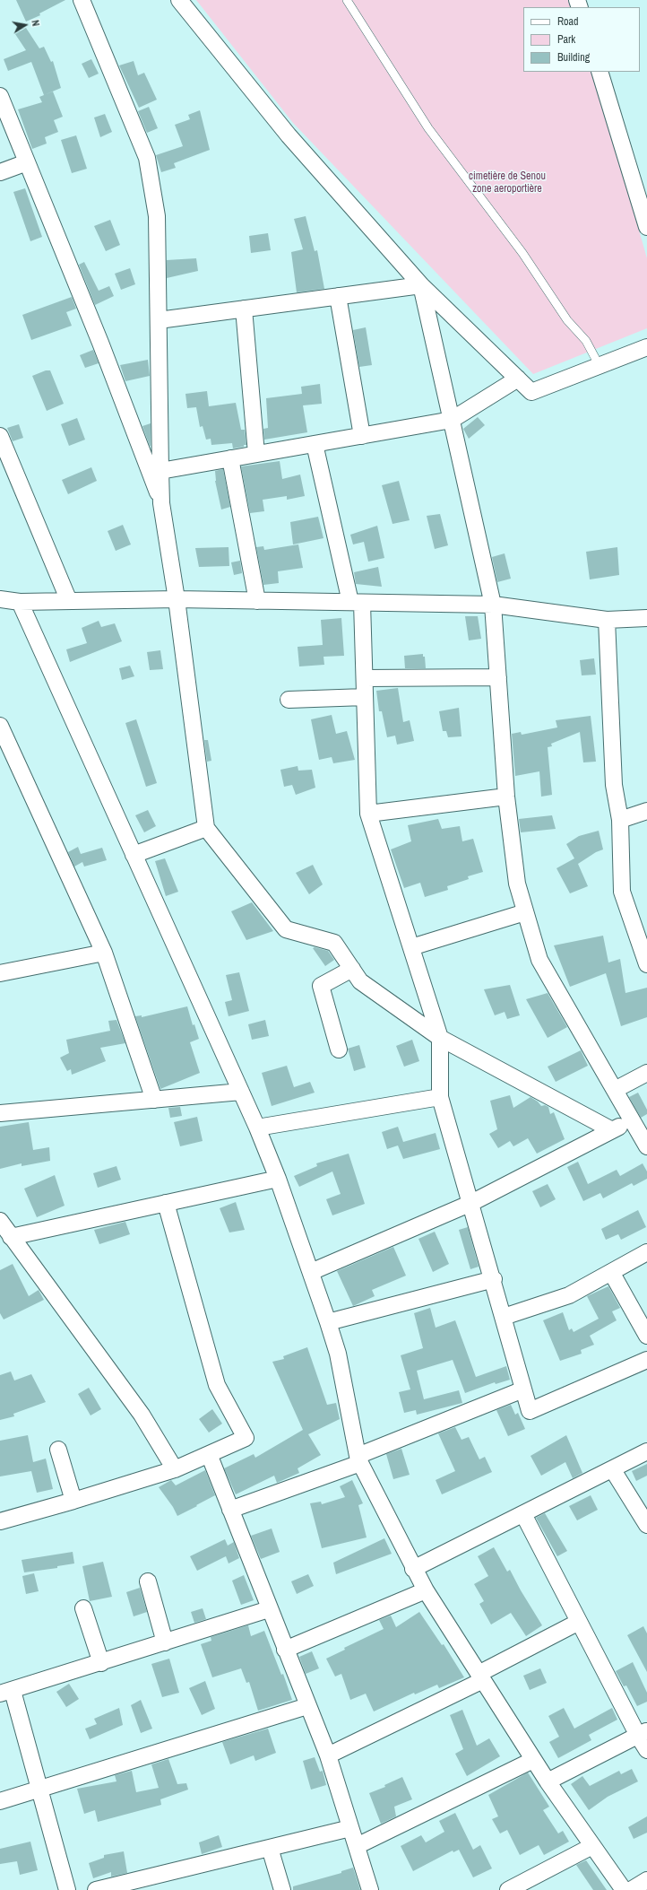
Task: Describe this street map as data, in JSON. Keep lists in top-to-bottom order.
{
  "parks": ["cimetière de Senou zone aeroportière"],
  "legend": ["Road", "Park", "Building"],
  "north": "right"
}
